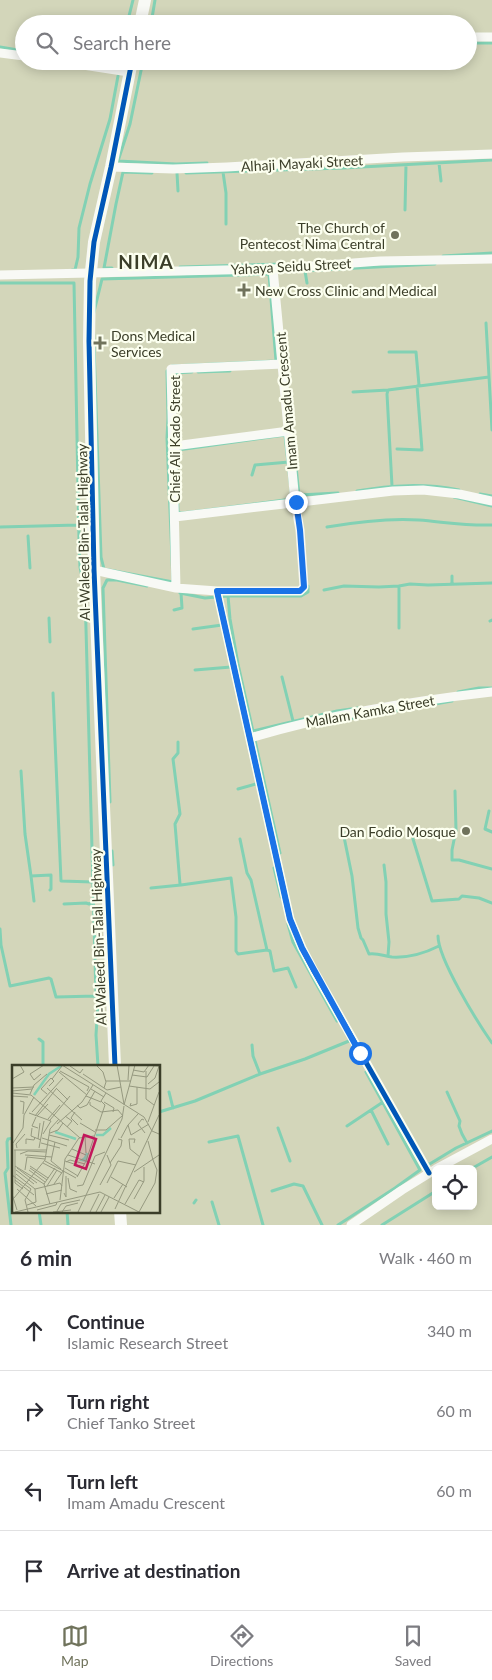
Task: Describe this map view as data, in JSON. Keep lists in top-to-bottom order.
{
  "streets": {
    "street": [
      "Alhaji Mayaki Street",
      "Yahaya Seidu Street",
      "Imam Amadu Crescent",
      "Chief Ali Kado Street",
      "Al-Waleed Bin-Talal Highway",
      "Mallam Kamka Street"
    ]
  },
  "crossings": [
    ["Alhaji Mayaki Street", "Al-Waleed Bin-Talal Highway"],
    ["Yahaya Seidu Street", "Imam Amadu Crescent"],
    ["Yahaya Seidu Street", "Al-Waleed Bin-Talal Highway"],
    ["Imam Amadu Crescent", "Chief Ali Kado Street"]
  ],
  "districts": ["NIMA"],
  "places": {
    "other": ["The Church of Pentecost Nima Central", "Dan Fodio Mosque"],
    "health": ["New Cross Clinic and Medical", "Dons Medical Services"]
  },
  "page": {
    "search": "Search here",
    "heading": ["6 min", "Walk · 460 m"],
    "list": [
      ["Continue", "Islamic Research Street", "340 m"],
      ["Turn right", "Chief Tanko Street", "60 m"],
      ["Turn left", "Imam Amadu Crescent", "60 m"],
      "Arrive at destination"
    ],
    "nav": ["Map", "Directions", "Saved"]
  }
}
